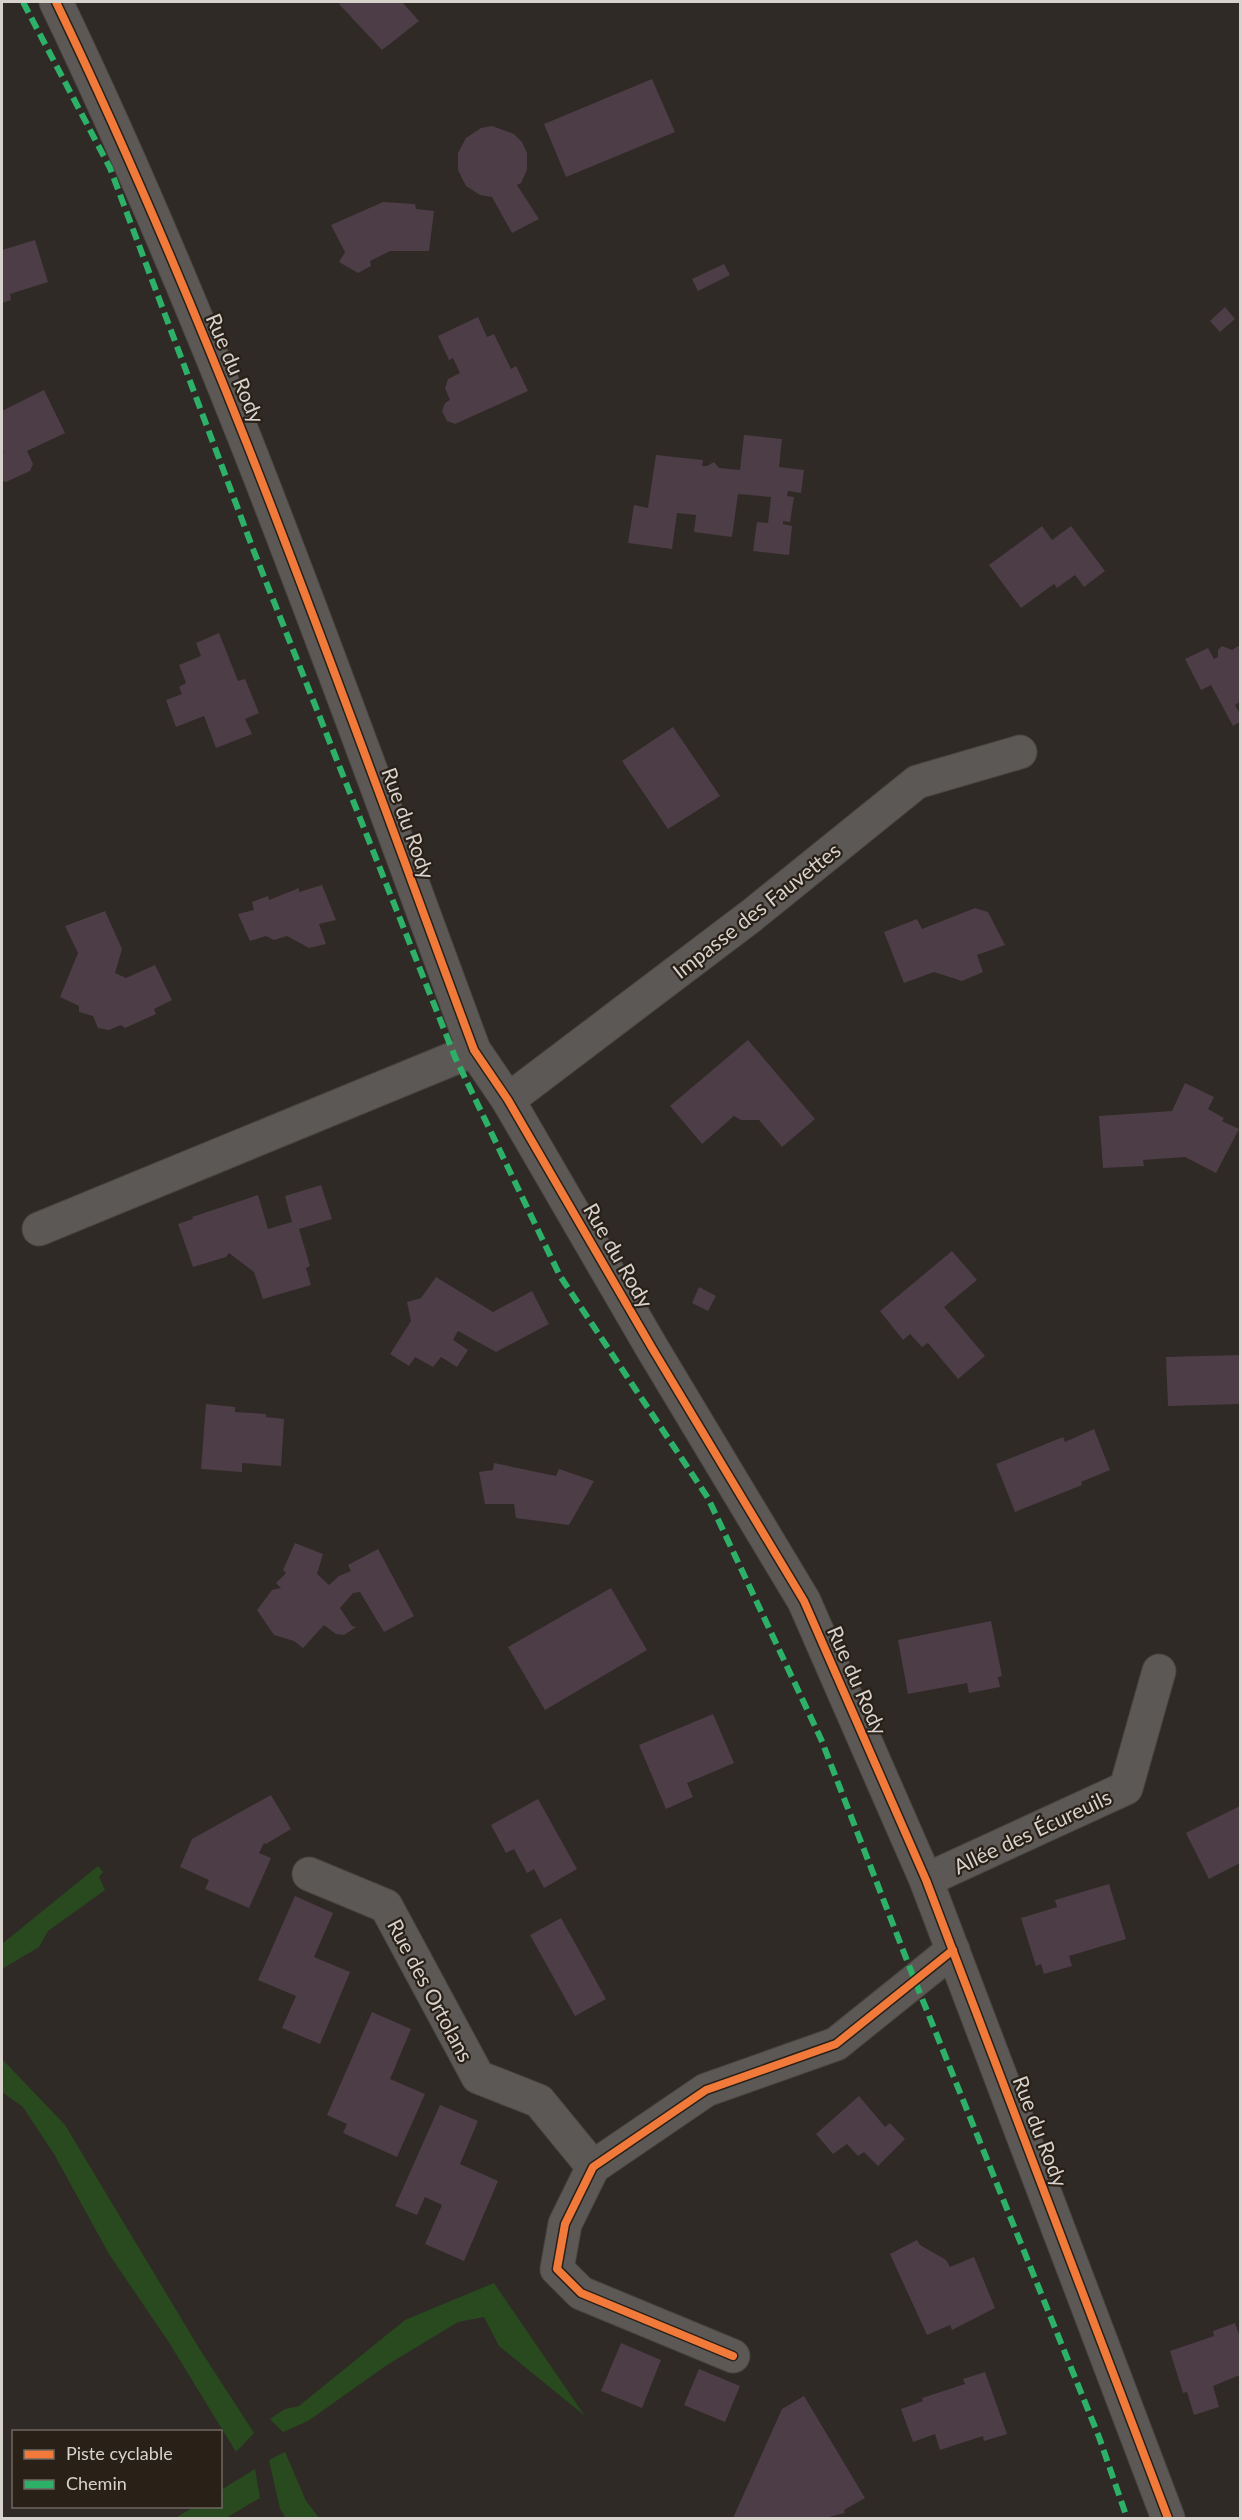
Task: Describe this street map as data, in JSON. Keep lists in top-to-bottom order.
{
  "streets": {
    "street": [
      "Rue du Rody",
      "Impasse des Fauvettes",
      "Allée des Écureuils",
      "Rue des Ortolans"
    ]
  },
  "crossings": [
    ["Rue du Rody", "Impasse des Fauvettes"],
    ["Rue du Rody", "Allée des Écureuils"]
  ],
  "legend": ["Piste cyclable", "Chemin"]
}
